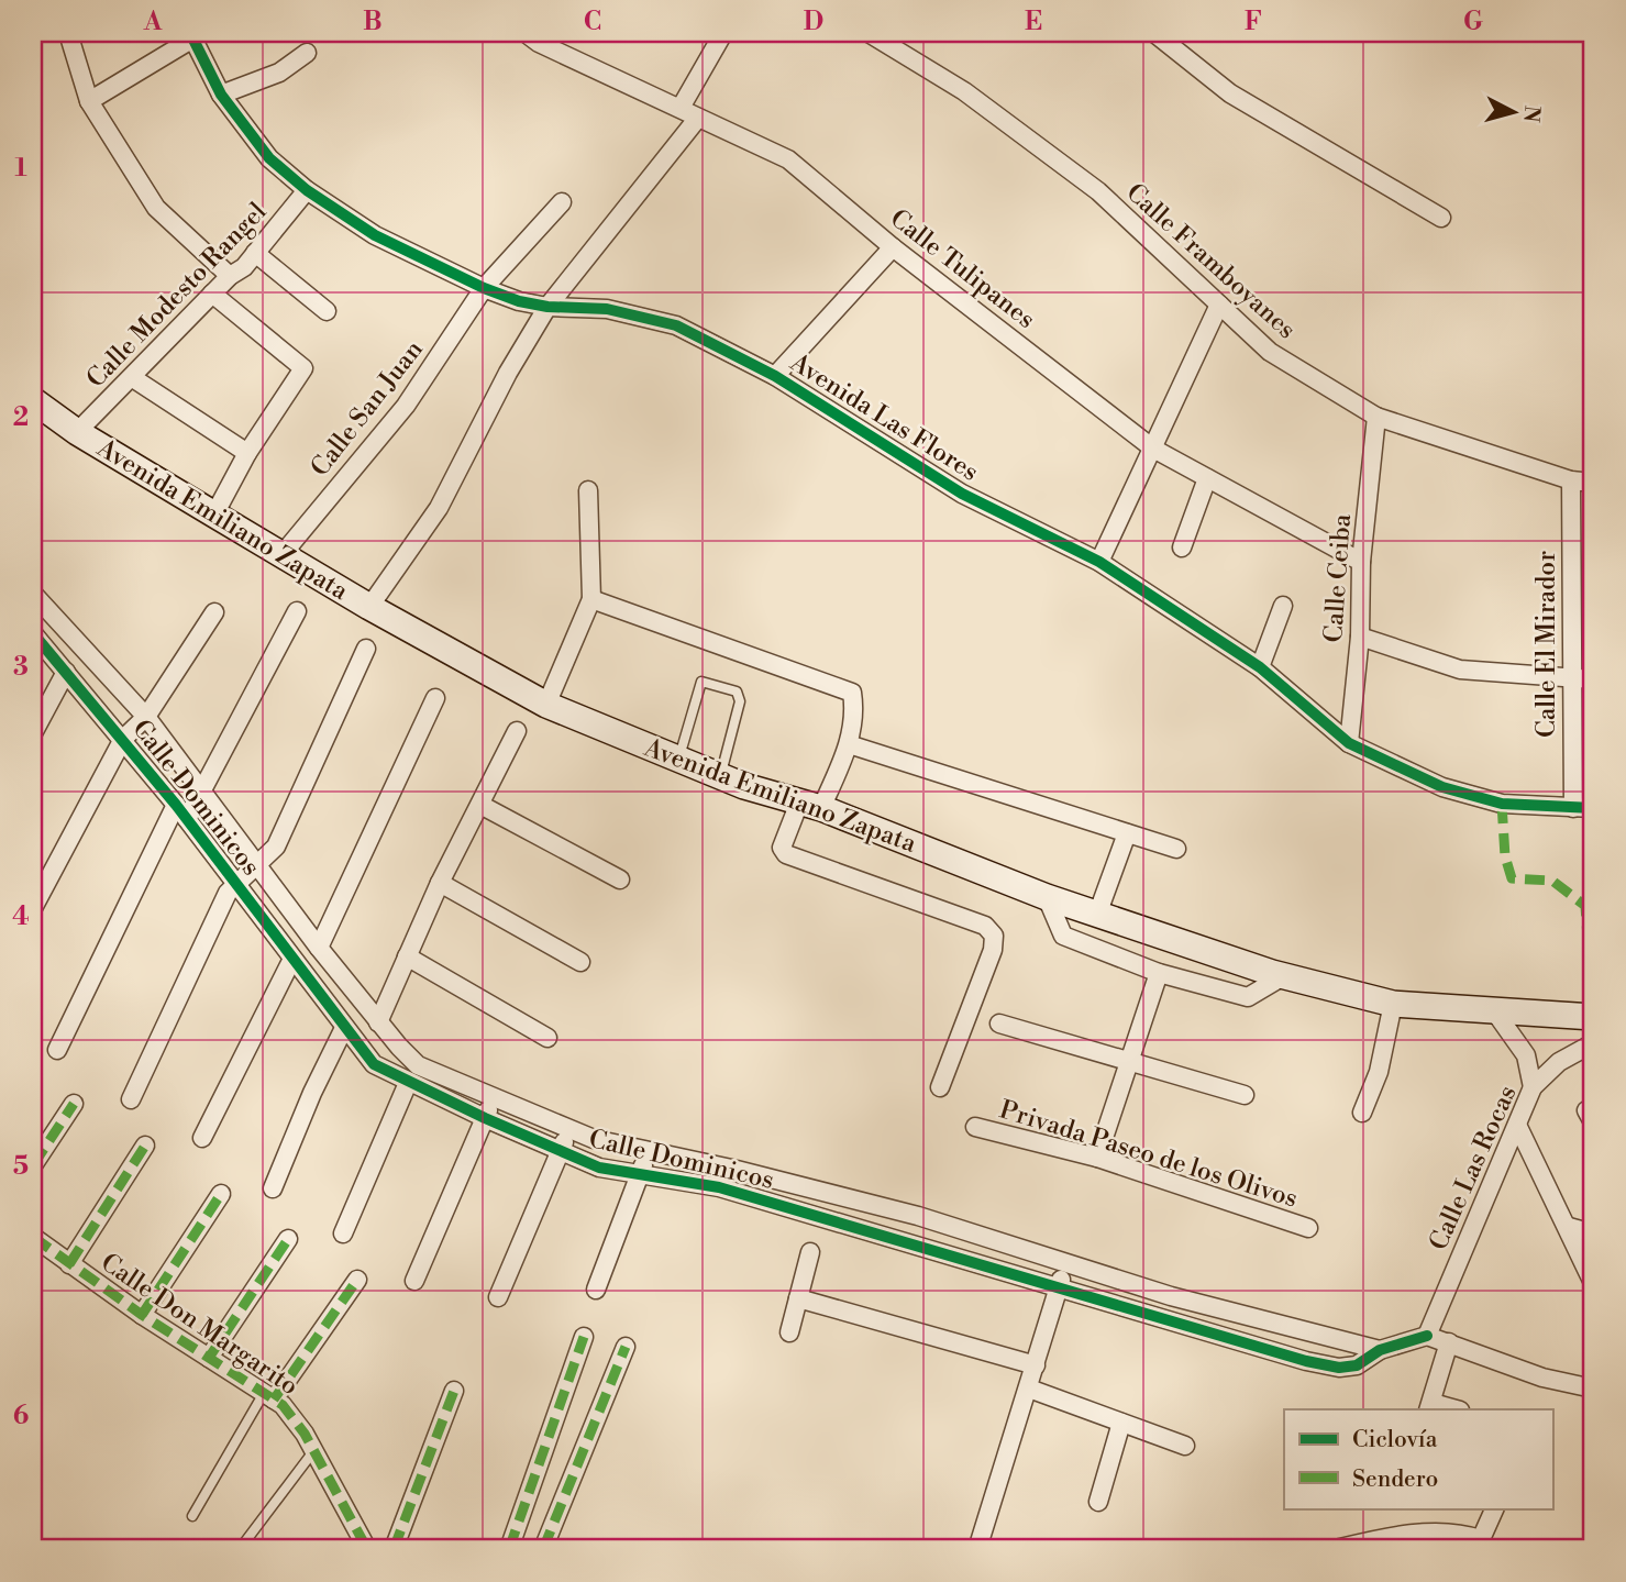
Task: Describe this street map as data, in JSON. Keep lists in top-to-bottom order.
{
  "streets": {
    "main road": ["Avenida Emiliano Zapata"],
    "street": [
      "Calle Framboyanes",
      "Calle Tulipanes",
      "Calle Modesto Rangel",
      "Calle San Juan",
      "Avenida Las Flores",
      "Calle Ceiba",
      "Calle El Mirador",
      "Calle Dominicos",
      "Privada Paseo de los Olivos",
      "Calle Las Rocas",
      "Calle Don Margarito"
    ]
  },
  "crossings": [
    ["Calle Framboyanes", "Calle Ceiba"],
    ["Calle Framboyanes", "Calle El Mirador"],
    ["Calle Tulipanes", "Calle Ceiba"],
    ["Calle Modesto Rangel", "Avenida Las Flores"],
    ["Calle Modesto Rangel", "Avenida Emiliano Zapata"],
    ["Calle San Juan", "Avenida Las Flores"],
    ["Calle San Juan", "Avenida Emiliano Zapata"],
    ["Avenida Las Flores", "Calle Ceiba"],
    ["Avenida Las Flores", "Calle El Mirador"],
    ["Calle Dominicos", "Calle Las Rocas"]
  ],
  "legend": ["Ciclovía", "Sendero"],
  "north": "right",
  "grid": {
    "columns": [
      "A",
      "B",
      "C",
      "D",
      "E",
      "F",
      "G"
    ],
    "rows": [
      "1",
      "2",
      "3",
      "4",
      "5",
      "6"
    ]
  }
}
